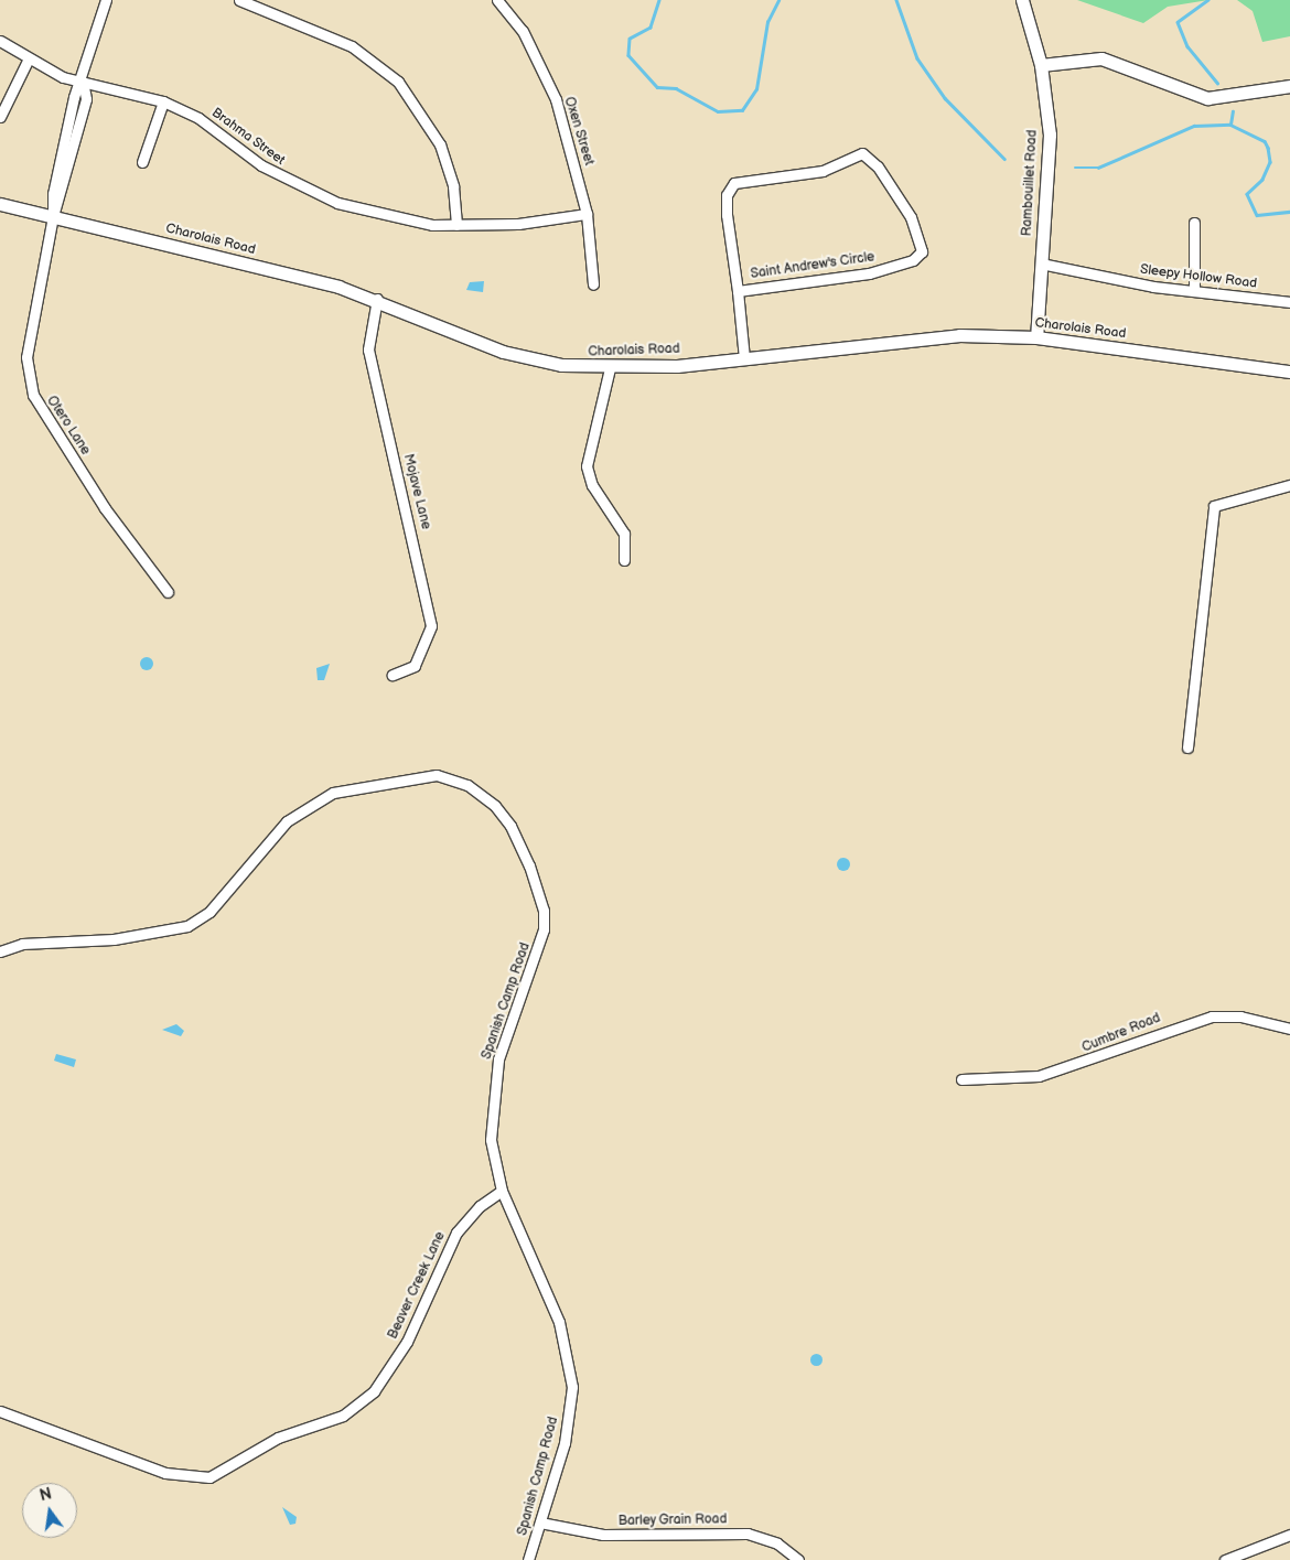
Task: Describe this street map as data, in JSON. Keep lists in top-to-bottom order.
{
  "streets": {
    "street": [
      "Oxen Street",
      "Brahma Street",
      "Rambouillet Road",
      "Charolais Road",
      "Saint Andrew's Circle",
      "Sleepy Hollow Road",
      "Otero Lane",
      "Mojave Lane",
      "Spanish Camp Road",
      "Cumbre Road",
      "Beaver Creek Lane",
      "Barley Grain Road"
    ]
  },
  "crossings": [
    ["Oxen Street", "Brahma Street"],
    ["Brahma Street", "Otero Lane"],
    ["Rambouillet Road", "Charolais Road"],
    ["Rambouillet Road", "Sleepy Hollow Road"],
    ["Charolais Road", "Saint Andrew's Circle"],
    ["Charolais Road", "Otero Lane"],
    ["Charolais Road", "Mojave Lane"],
    ["Spanish Camp Road", "Beaver Creek Lane"],
    ["Spanish Camp Road", "Barley Grain Road"]
  ],
  "north": "top"
}
